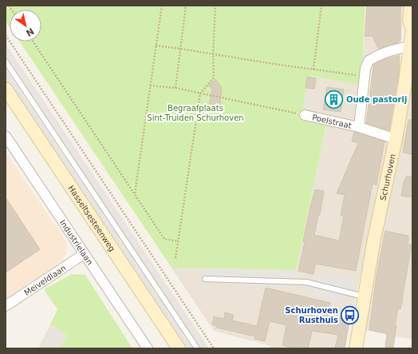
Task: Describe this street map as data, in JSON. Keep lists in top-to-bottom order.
{
  "streets": {
    "main road": ["Schurhoven", "Hasseltsesteenweg"],
    "street": ["Poelstraat", "Industrielaan", "Meiveldlaan"]
  },
  "crossings": [
    ["Poelstraat", "Schurhoven"],
    ["Industrielaan", "Meiveldlaan"]
  ],
  "parks": ["Begraafplaats Sint-Truiden Schurhoven"],
  "places": {
    "building": ["Oude pastorij"],
    "bus stop": ["Schurhoven Rusthuis"]
  },
  "north": "bottom right"
}
